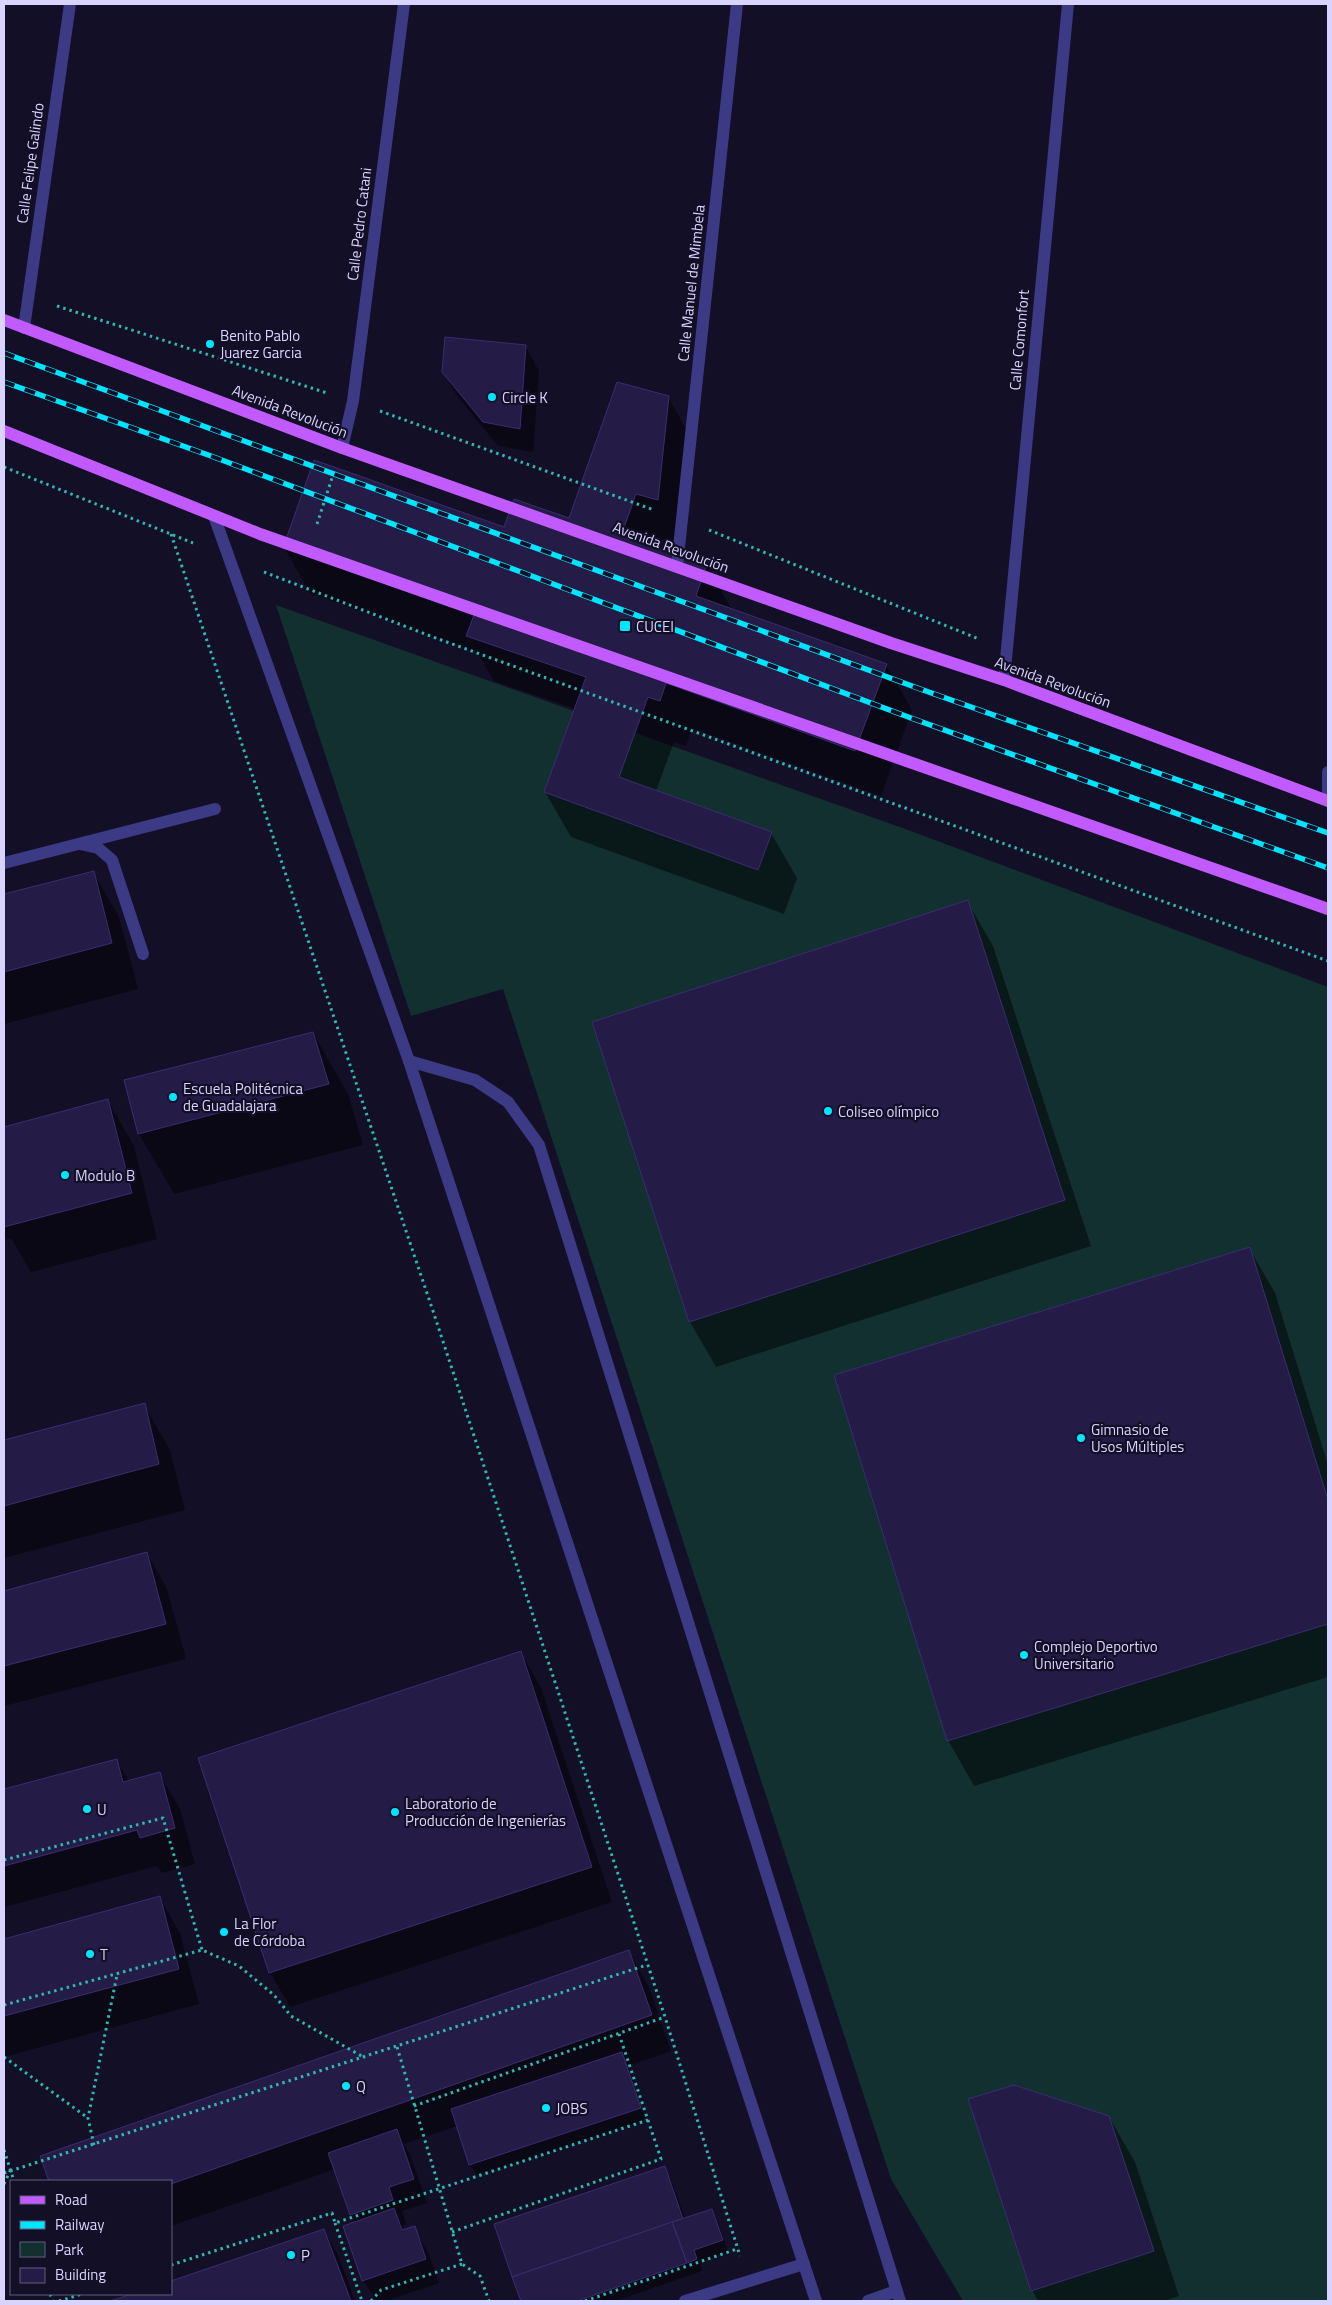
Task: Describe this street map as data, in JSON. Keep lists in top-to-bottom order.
{
  "streets": {
    "main road": ["Avenida Revolución"],
    "street": [
      "Calle Felipe Galindo",
      "Calle Pedro Catani",
      "Calle Manuel de Mimbela",
      "Calle Comonfort"
    ]
  },
  "crossings": [
    ["Calle Felipe Galindo", "Avenida Revolución"],
    ["Calle Pedro Catani", "Avenida Revolución"],
    ["Calle Manuel de Mimbela", "Avenida Revolución"],
    ["Calle Comonfort", "Avenida Revolución"]
  ],
  "places": {
    "other": [
      "Benito Pablo Juarez Garcia",
      "Circle K",
      "Escuela Politécnica de Guadalajara",
      "Coliseo olímpico",
      "Modulo B",
      "Gimnasio de Usos Múltiples",
      "Complejo Deportivo Universitario",
      "U",
      "Laboratorio de Producción de Ingenierías",
      "La Flor de Córdoba",
      "T",
      "Q",
      "JOBS",
      "P"
    ],
    "transit": ["CUCEI"]
  },
  "legend": [
    "Road",
    "Railway",
    "Park",
    "Building"
  ]
}
